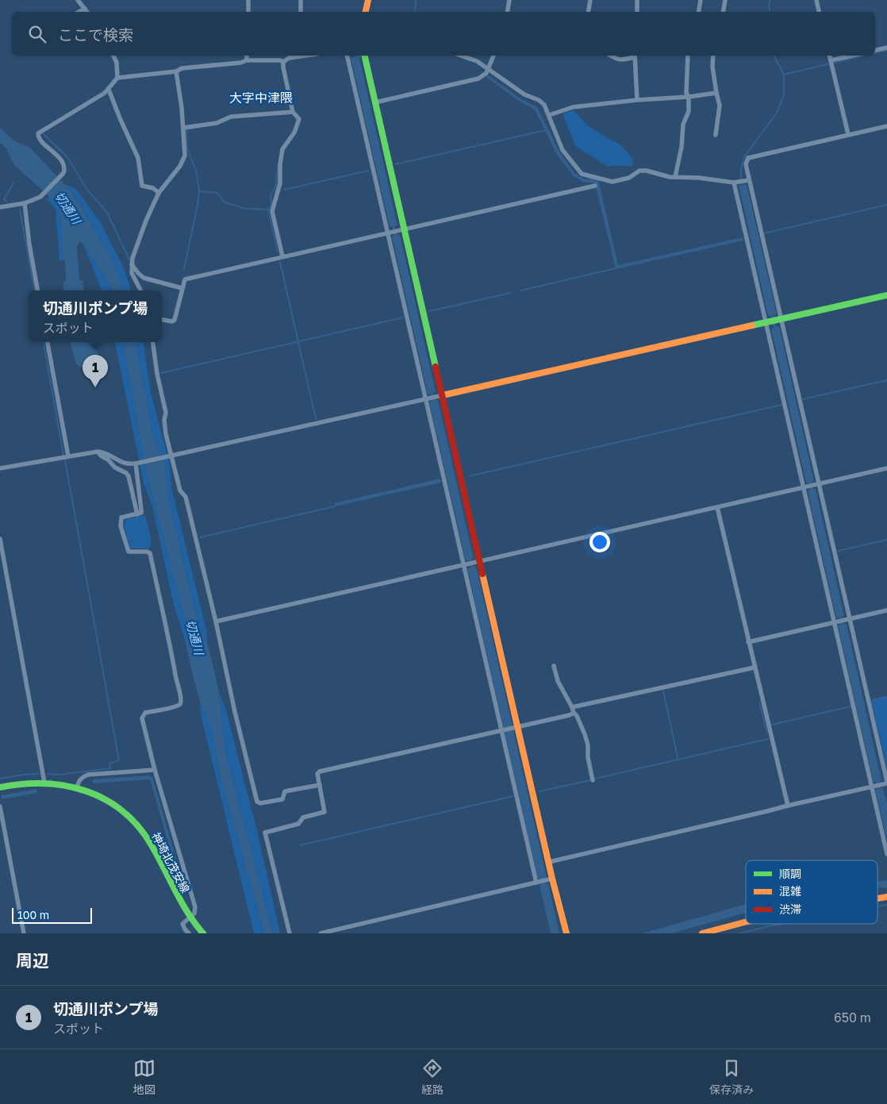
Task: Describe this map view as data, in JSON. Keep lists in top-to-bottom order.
{
  "streets": {
    "street": ["神埼北茂安線"]
  },
  "districts": ["大字中津隈"],
  "water": ["切通川"],
  "legend": ["順調", "混雑", "渋滞"],
  "scale_bar": "100 m",
  "page": {
    "search": "ここで検索",
    "popup": ["切通川ポンプ場", "スポット"],
    "pins": "1",
    "scale": "100 m",
    "heading": "周辺",
    "list": [
      {
        "mark": "1",
        "name": "切通川ポンプ場",
        "note": "スポット",
        "value": "650 m"
      }
    ],
    "nav": ["地図", "経路", "保存済み"]
  }
}
